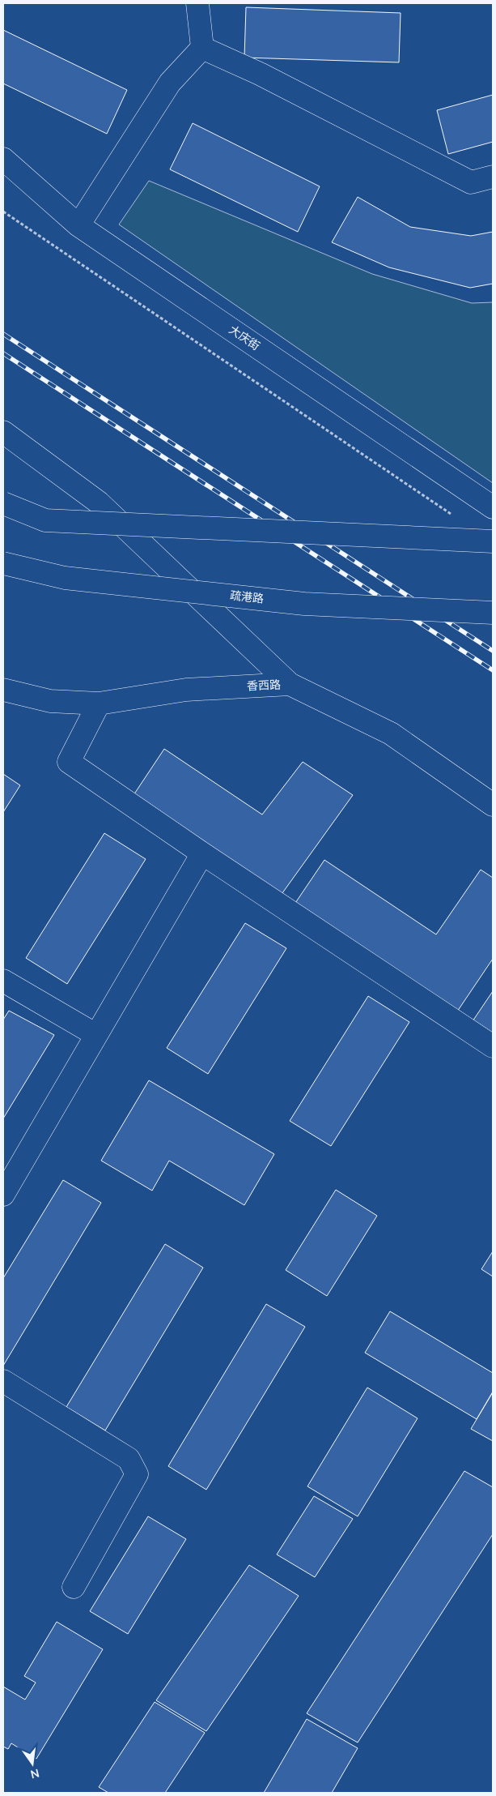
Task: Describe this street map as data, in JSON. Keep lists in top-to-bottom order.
{
  "streets": {
    "main road": ["大庆街", "疏港路", "香西路"]
  },
  "north": "bottom"
}
